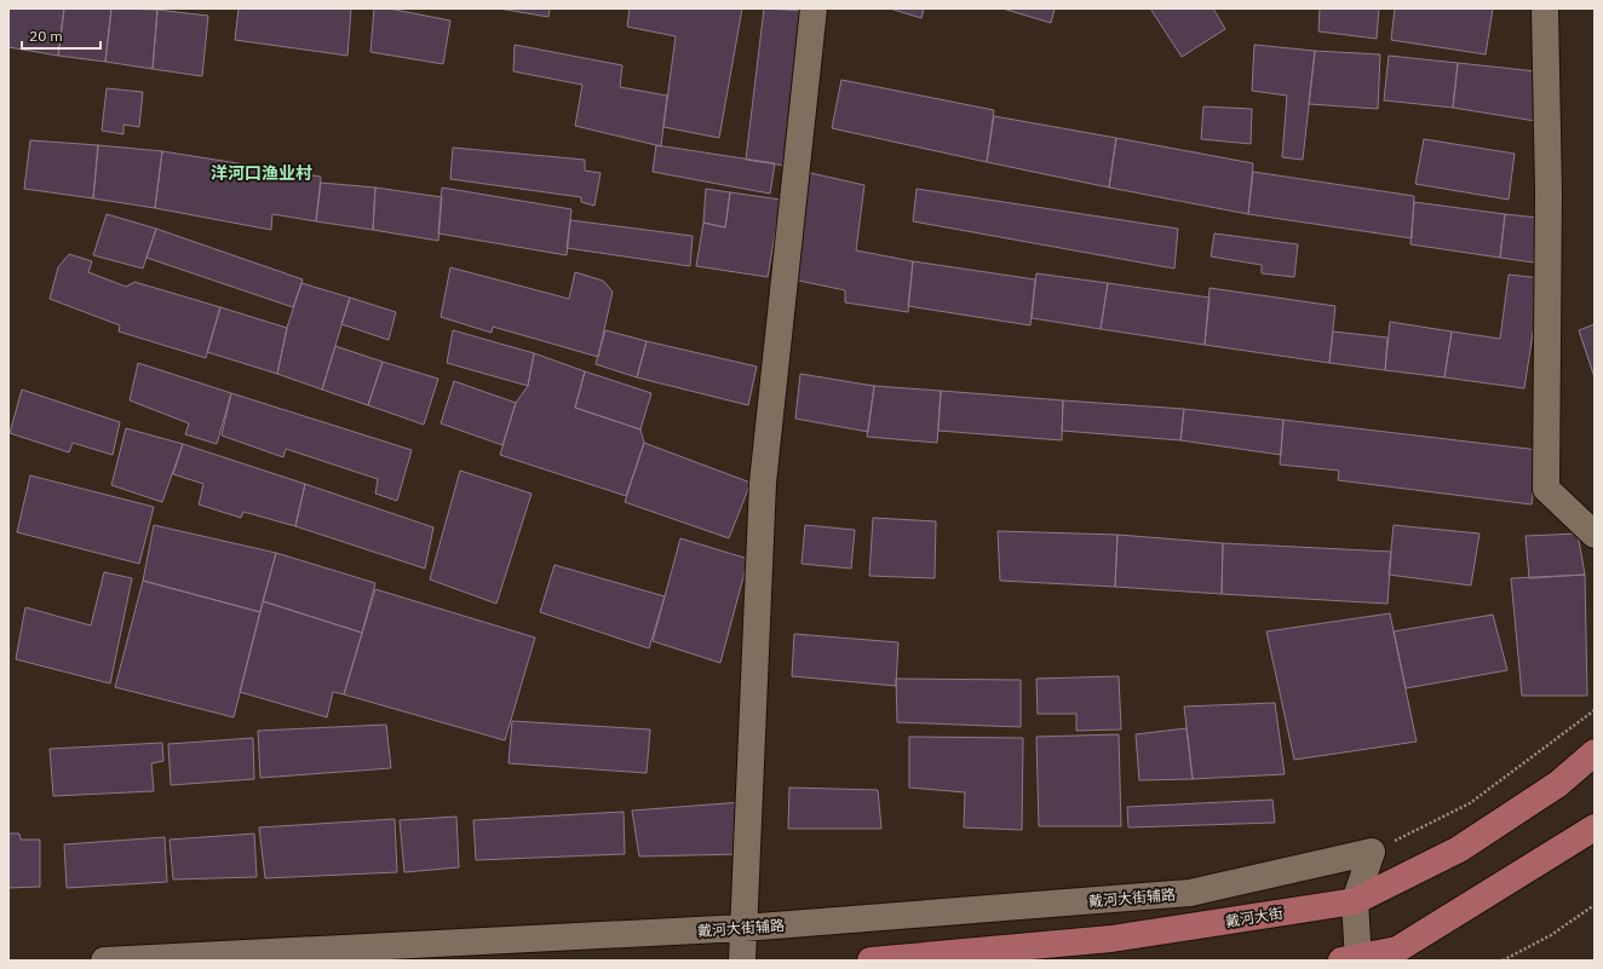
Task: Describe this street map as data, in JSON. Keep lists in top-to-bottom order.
{
  "streets": {
    "main road": ["戴河大街"],
    "street": ["戴河大街辅路"]
  },
  "districts": ["洋河口渔业村"],
  "scale_bar": "20 m"
}
